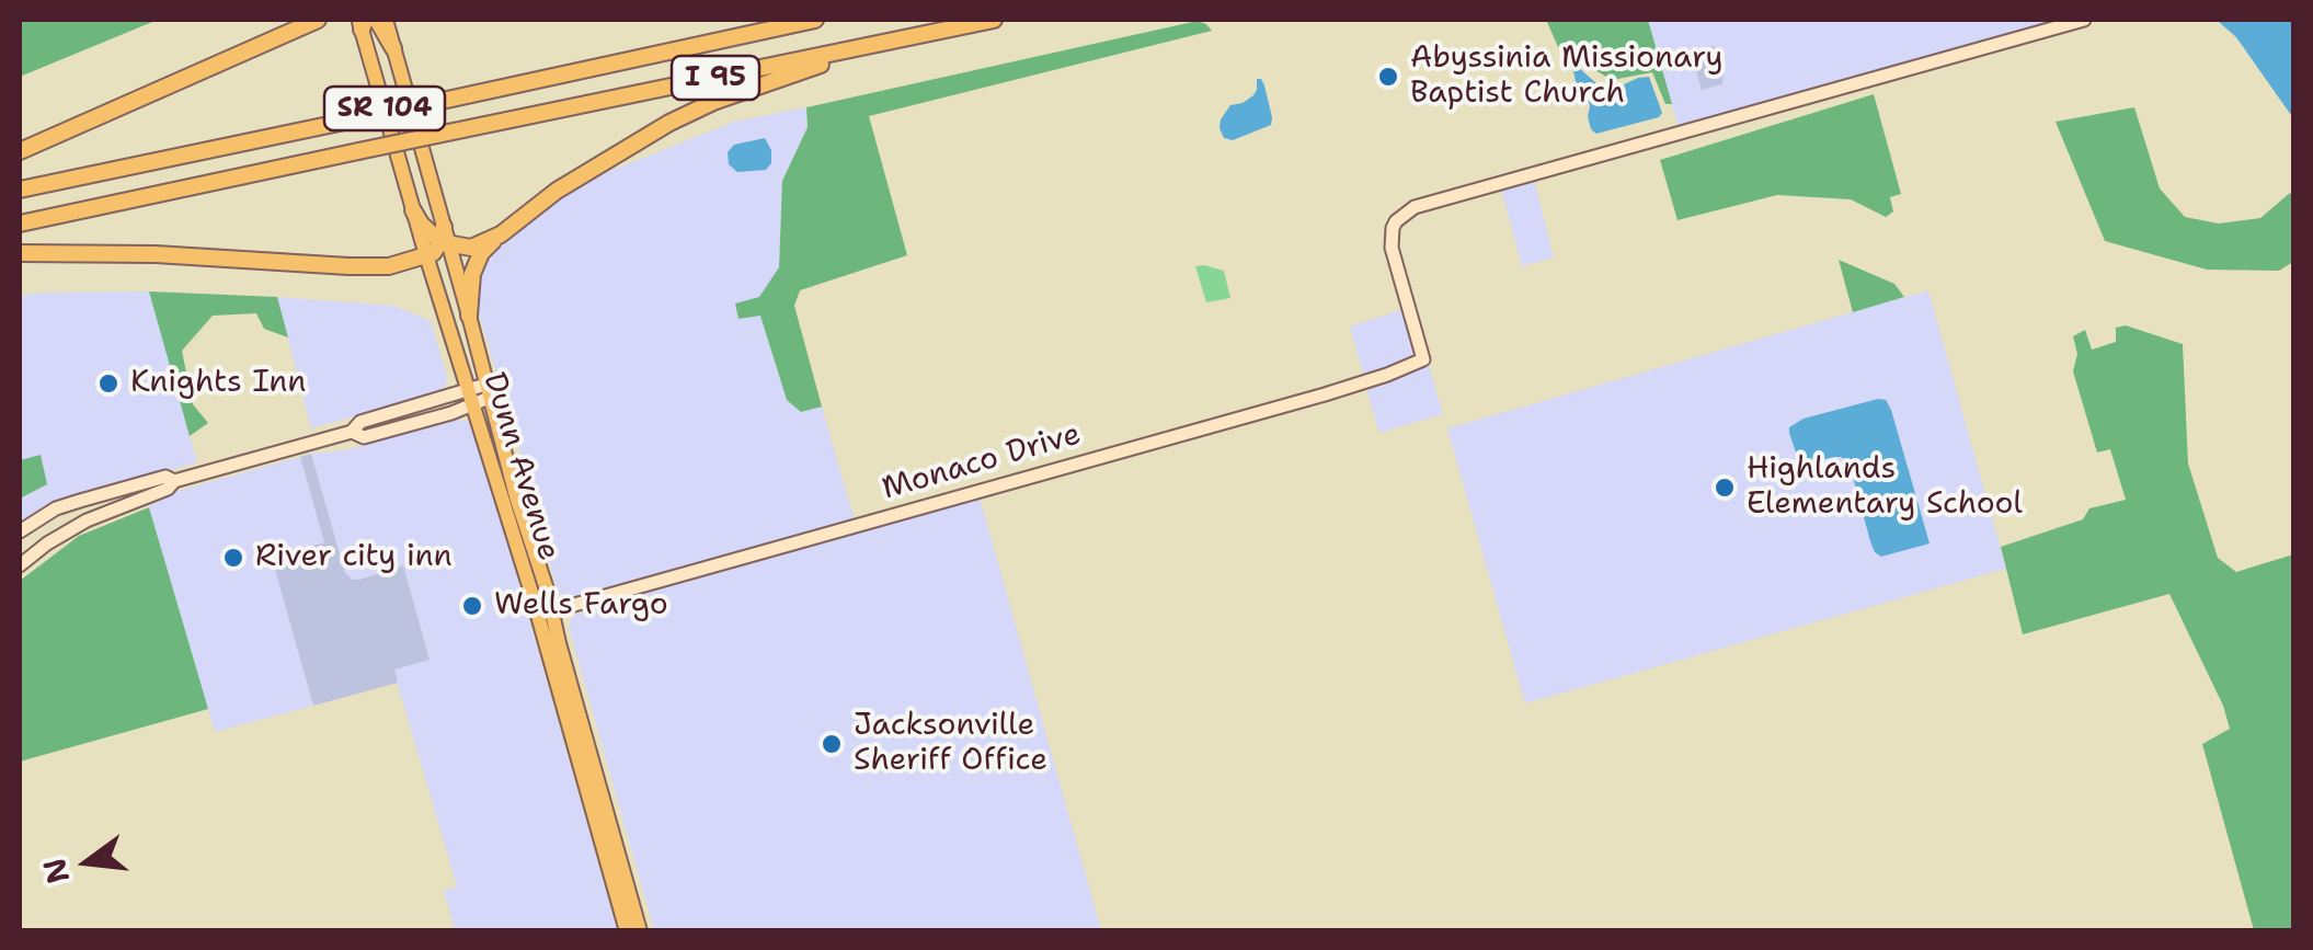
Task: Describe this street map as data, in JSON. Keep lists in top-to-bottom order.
{
  "streets": {
    "highway": ["I 95"],
    "main road": ["SR 104", "Dunn Avenue"],
    "street": ["Monaco Drive"]
  },
  "crossings": [
    ["Monaco Drive", "Dunn Avenue"]
  ],
  "places": [
    "Abyssinia Missionary Baptist Church",
    "Knights Inn",
    "Highlands Elementary School",
    "River city inn",
    "Wells Fargo",
    "Jacksonville Sheriff Office"
  ],
  "north": "left"
}
